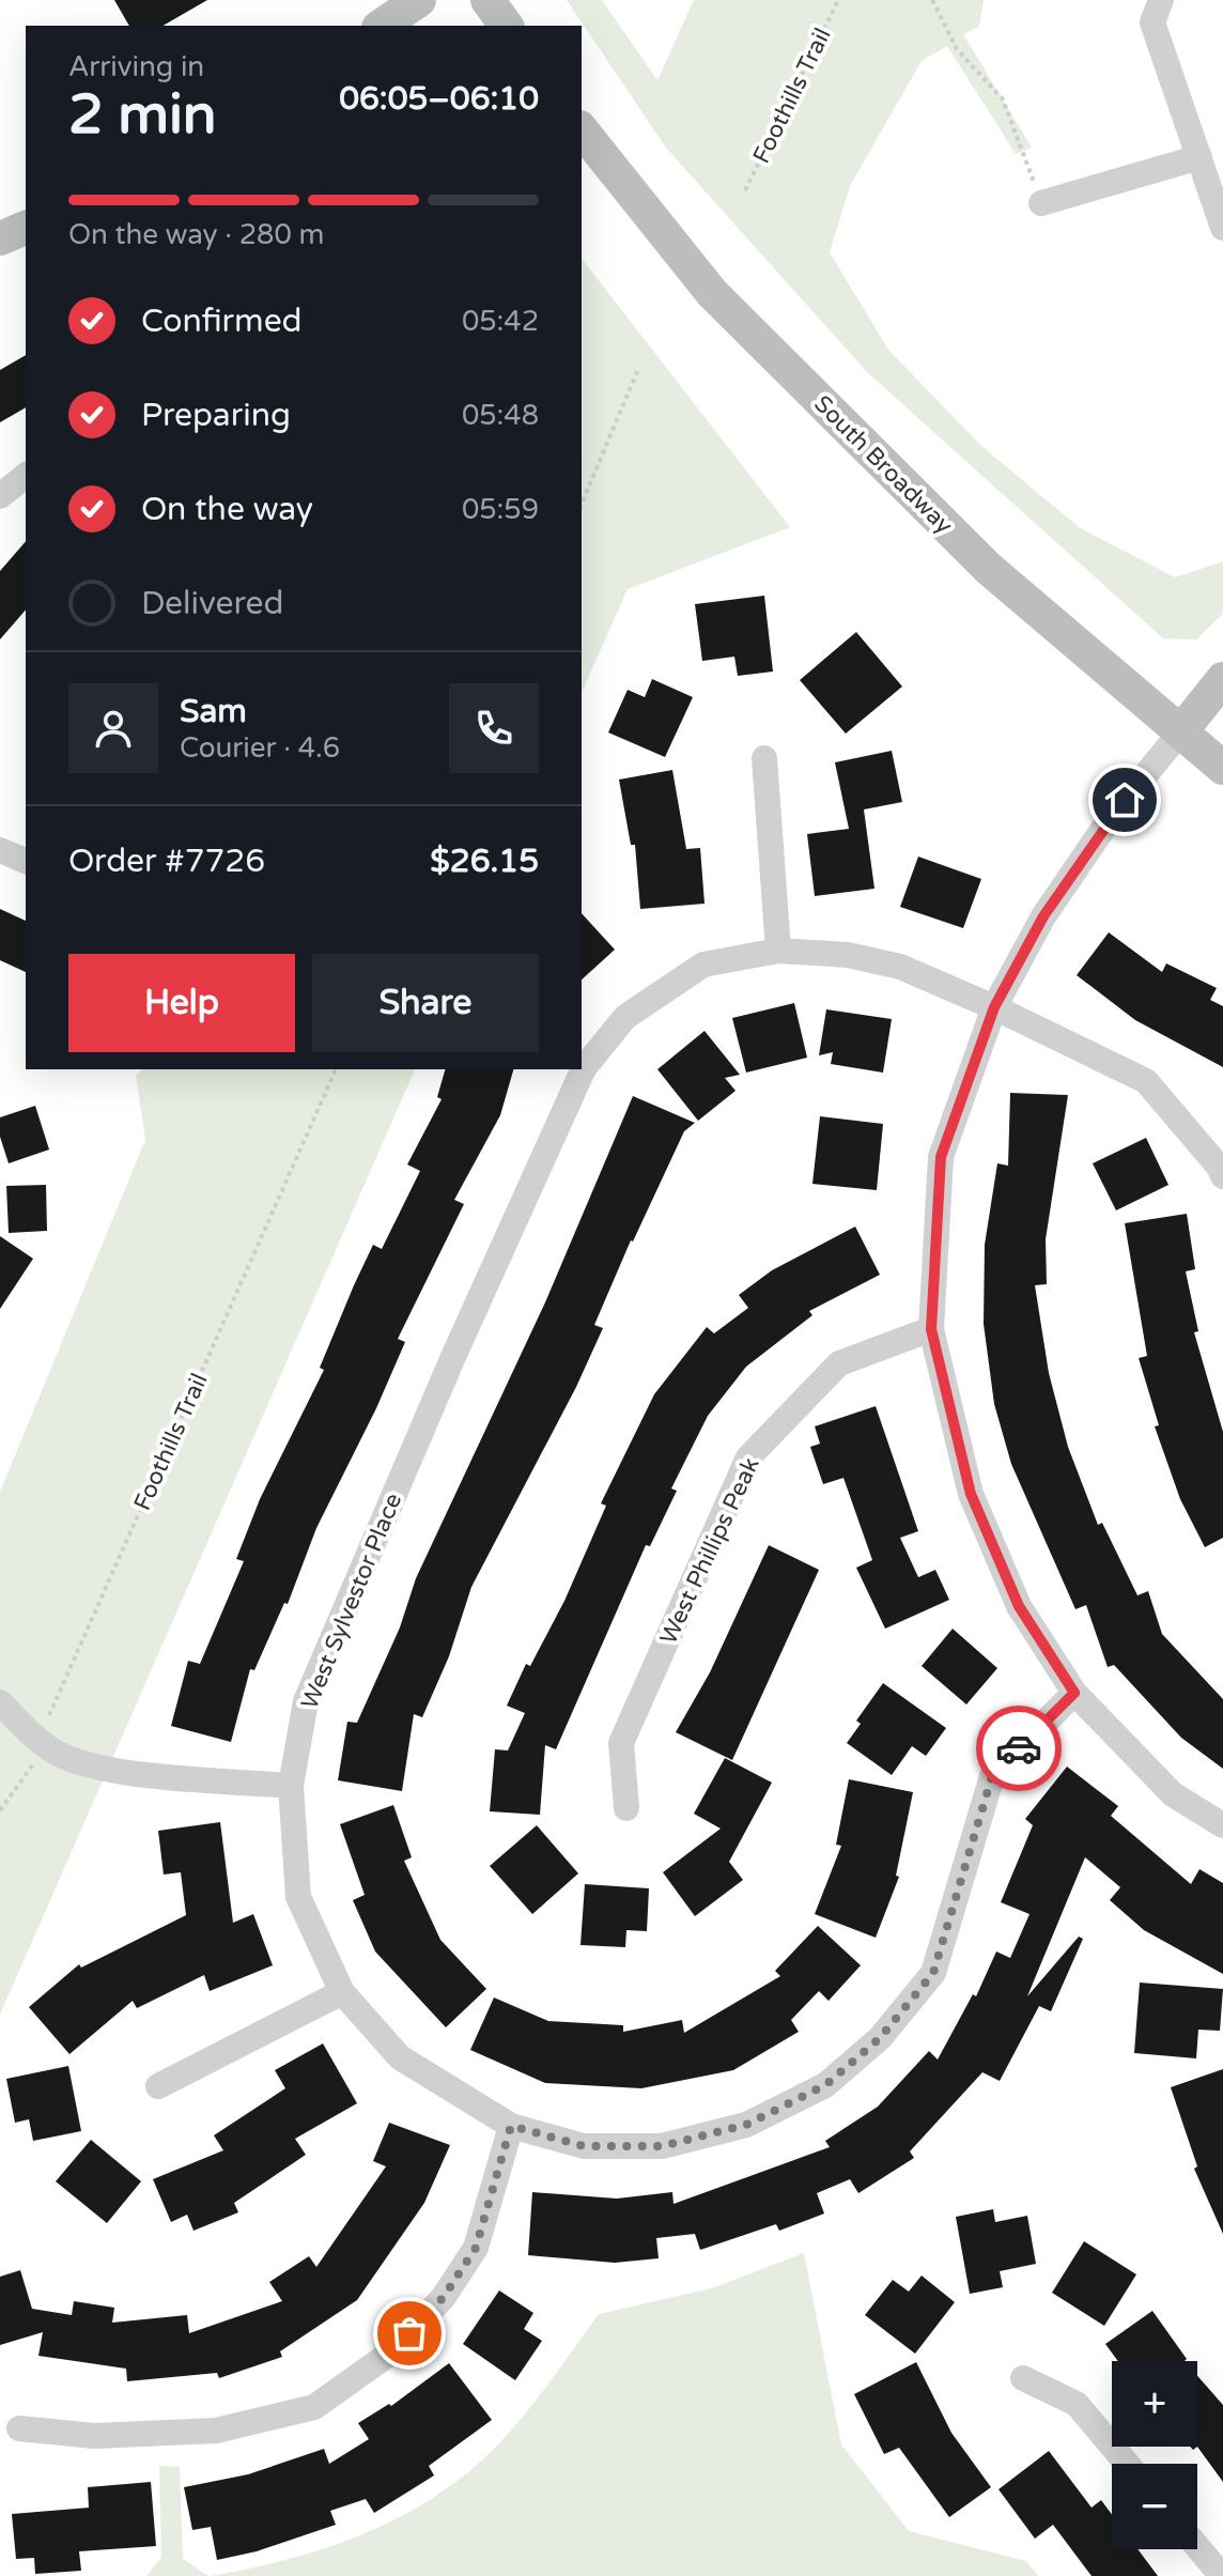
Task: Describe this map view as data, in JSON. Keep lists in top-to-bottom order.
{
  "streets": {
    "main road": ["South Broadway"],
    "street": ["West Phillips Peak", "West Sylvestor Place"],
    "path": ["Foothills Trail"]
  },
  "page": {
    "heading": ["2 min", "Arriving in", "06:05–06:10"],
    "panel": [
      "Sam",
      "Courier · 4.6",
      "Order #7726",
      "$26.15"
    ],
    "bar": "On the way · 280 m",
    "list": [
      ["Confirmed", "05:42"],
      ["Preparing", "05:48"],
      ["On the way", "05:59"],
      "Delivered"
    ],
    "buttons": ["Help", "Share"],
    "map_buttons": ["+", "−"]
  }
}
